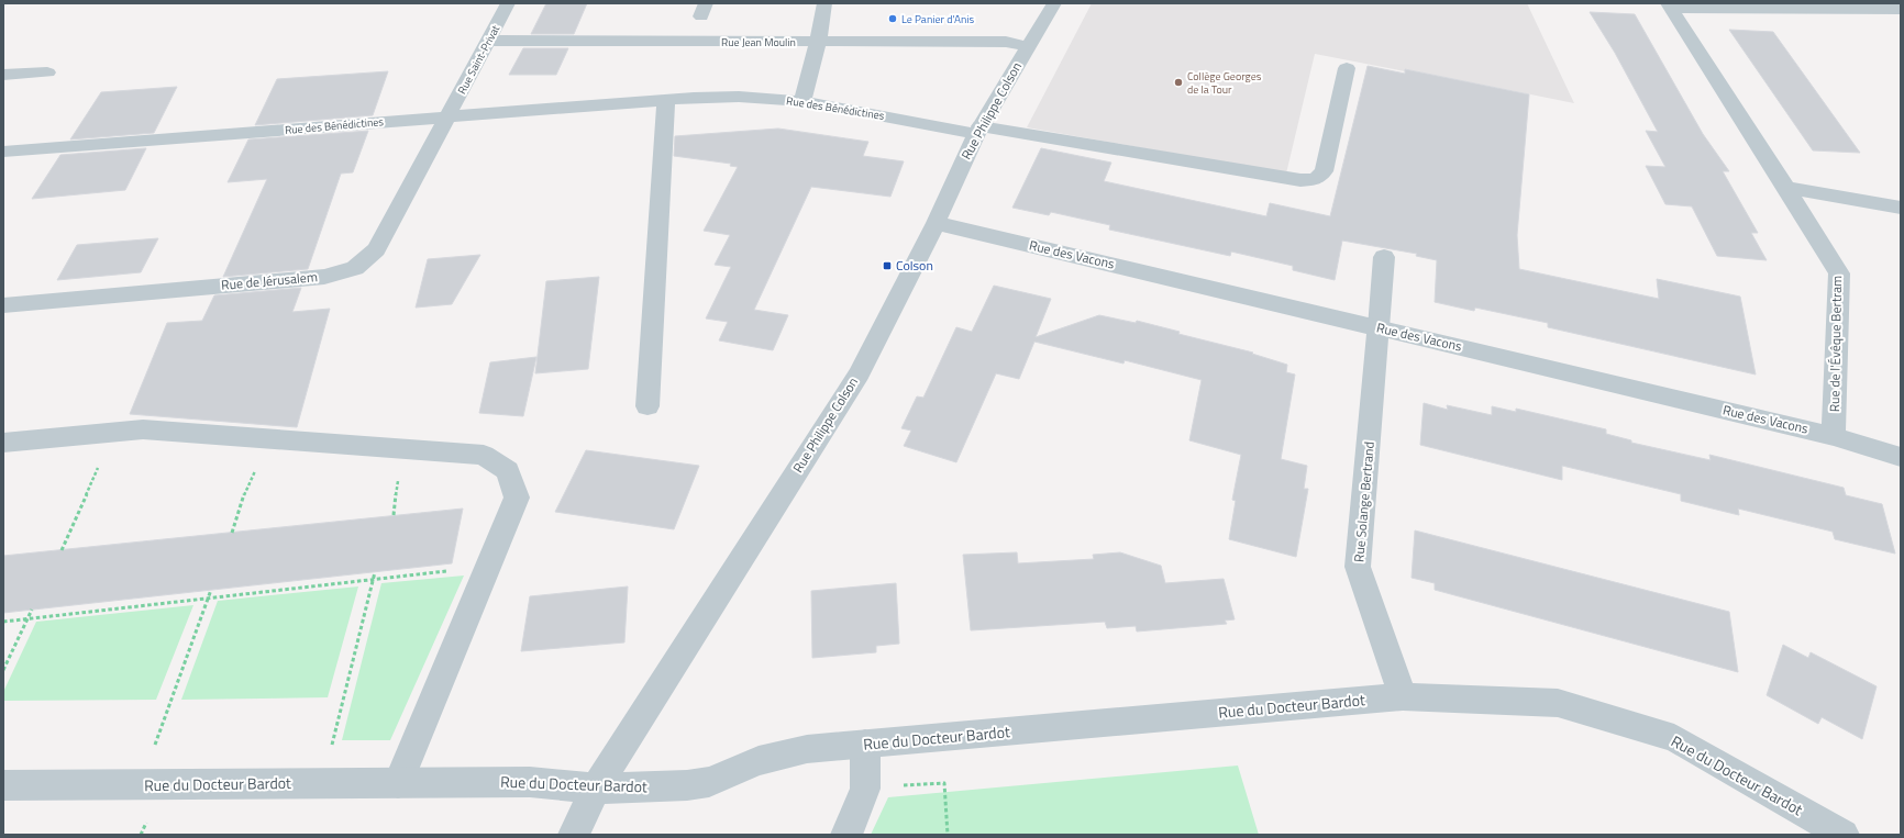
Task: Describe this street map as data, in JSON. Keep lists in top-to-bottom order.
{
  "streets": {
    "street": [
      "Rue Jean Moulin",
      "Rue Saint-Privat",
      "Rue des Bénédictines",
      "Rue Philippe Colson",
      "Rue des Vacons",
      "Rue de Jérusalem",
      "Rue de l'Évêque Bertram",
      "Rue Solange Bertrand",
      "Rue du Docteur Bardot"
    ]
  },
  "crossings": [
    ["Rue Jean Moulin", "Rue Saint-Privat"],
    ["Rue Jean Moulin", "Rue Philippe Colson"],
    ["Rue Saint-Privat", "Rue des Bénédictines"],
    ["Rue Saint-Privat", "Rue de Jérusalem"],
    ["Rue des Bénédictines", "Rue Philippe Colson"],
    ["Rue des Bénédictines", "Rue de Jérusalem"],
    ["Rue Philippe Colson", "Rue des Vacons"],
    ["Rue Philippe Colson", "Rue du Docteur Bardot"],
    ["Rue des Vacons", "Rue de l'Évêque Bertram"],
    ["Rue des Vacons", "Rue Solange Bertrand"],
    ["Rue Solange Bertrand", "Rue du Docteur Bardot"]
  ],
  "places": {
    "other": ["Le Panier d'Anis", "Collège Georges de la Tour"],
    "transit": ["Colson"]
  }
}
